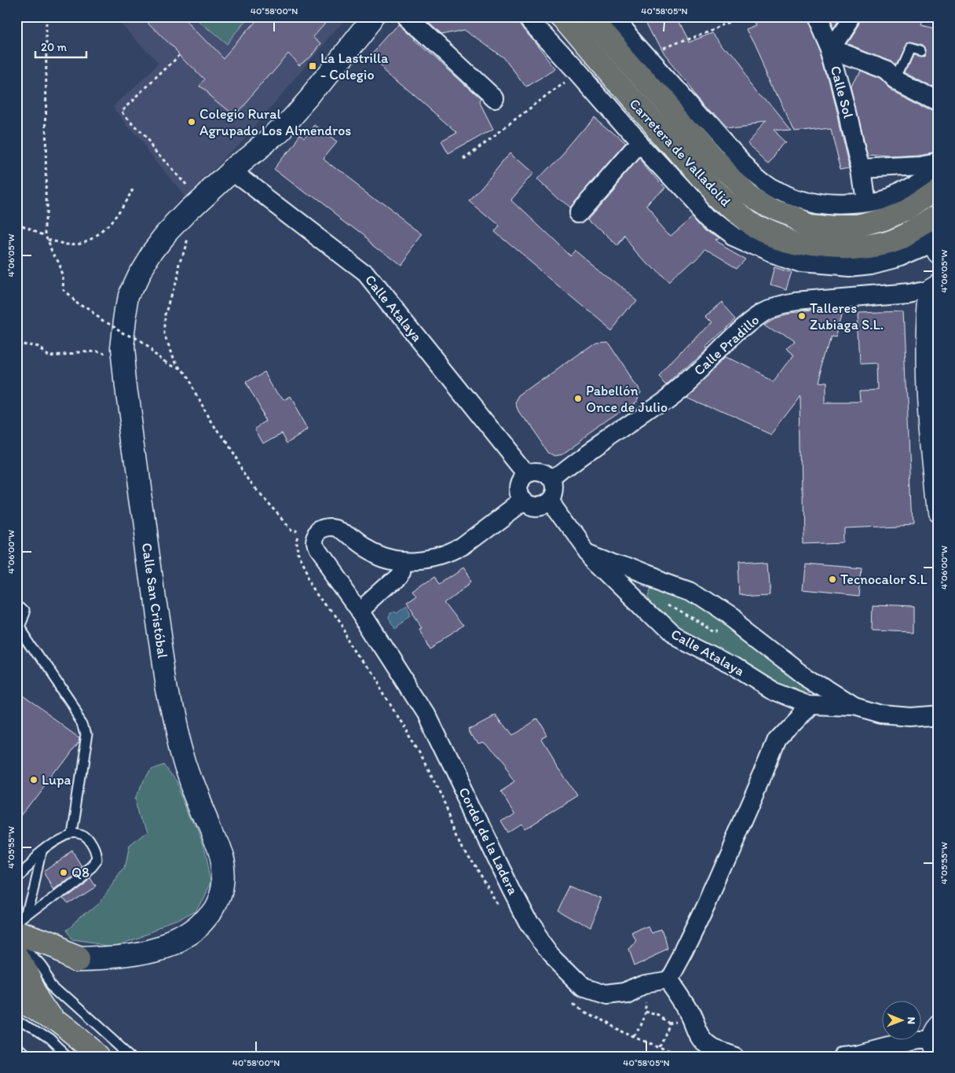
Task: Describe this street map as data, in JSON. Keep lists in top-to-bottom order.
{
  "streets": {
    "highway": ["Carretera de Valladolid", "Calle San Cristóbal"],
    "street": [
      "Calle Sol",
      "Calle Atalaya",
      "Calle Pradillo",
      "Cordel de la Ladera"
    ]
  },
  "crossings": [
    ["Calle Atalaya", "Calle Pradillo"],
    ["Calle Atalaya", "Calle San Cristóbal"]
  ],
  "places": {
    "transit": ["La Lastrilla - Colegio"],
    "other": [
      "Colegio Rural Agrupado Los Almendros",
      "Talleres Zubiaga S.L.",
      "Pabellón Once de Julio",
      "Tecnocalor S.L",
      "Lupa",
      "Q8"
    ]
  },
  "scale_bar": "20 m",
  "north": "right",
  "coordinates": [
    "40°58'00\"N",
    "40°58'05\"N",
    "4°06'05\"W",
    "4°06'00\"W",
    "4°05'55\"W"
  ]
}
